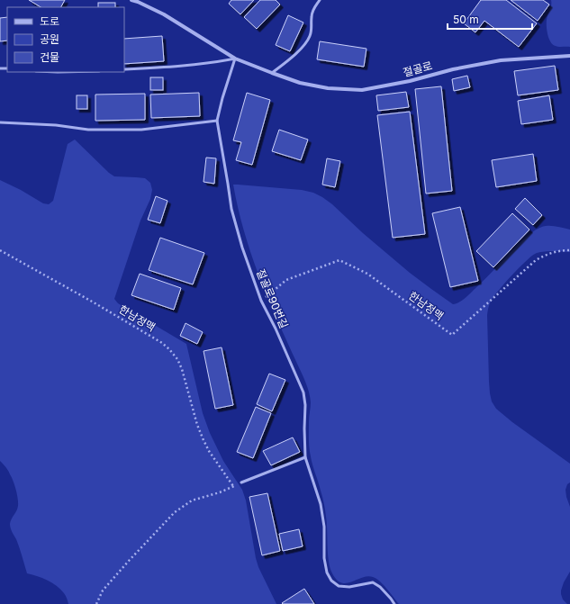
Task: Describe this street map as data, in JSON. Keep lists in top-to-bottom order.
{
  "streets": {
    "street": ["절골로"],
    "lane": ["절골로90번길"],
    "path": ["한남정맥"]
  },
  "crossings": [
    ["절골로", "절골로90번길"],
    ["절골로90번길", "한남정맥"]
  ],
  "legend": ["도로", "공원", "건물"],
  "scale_bar": "50 m"
}
